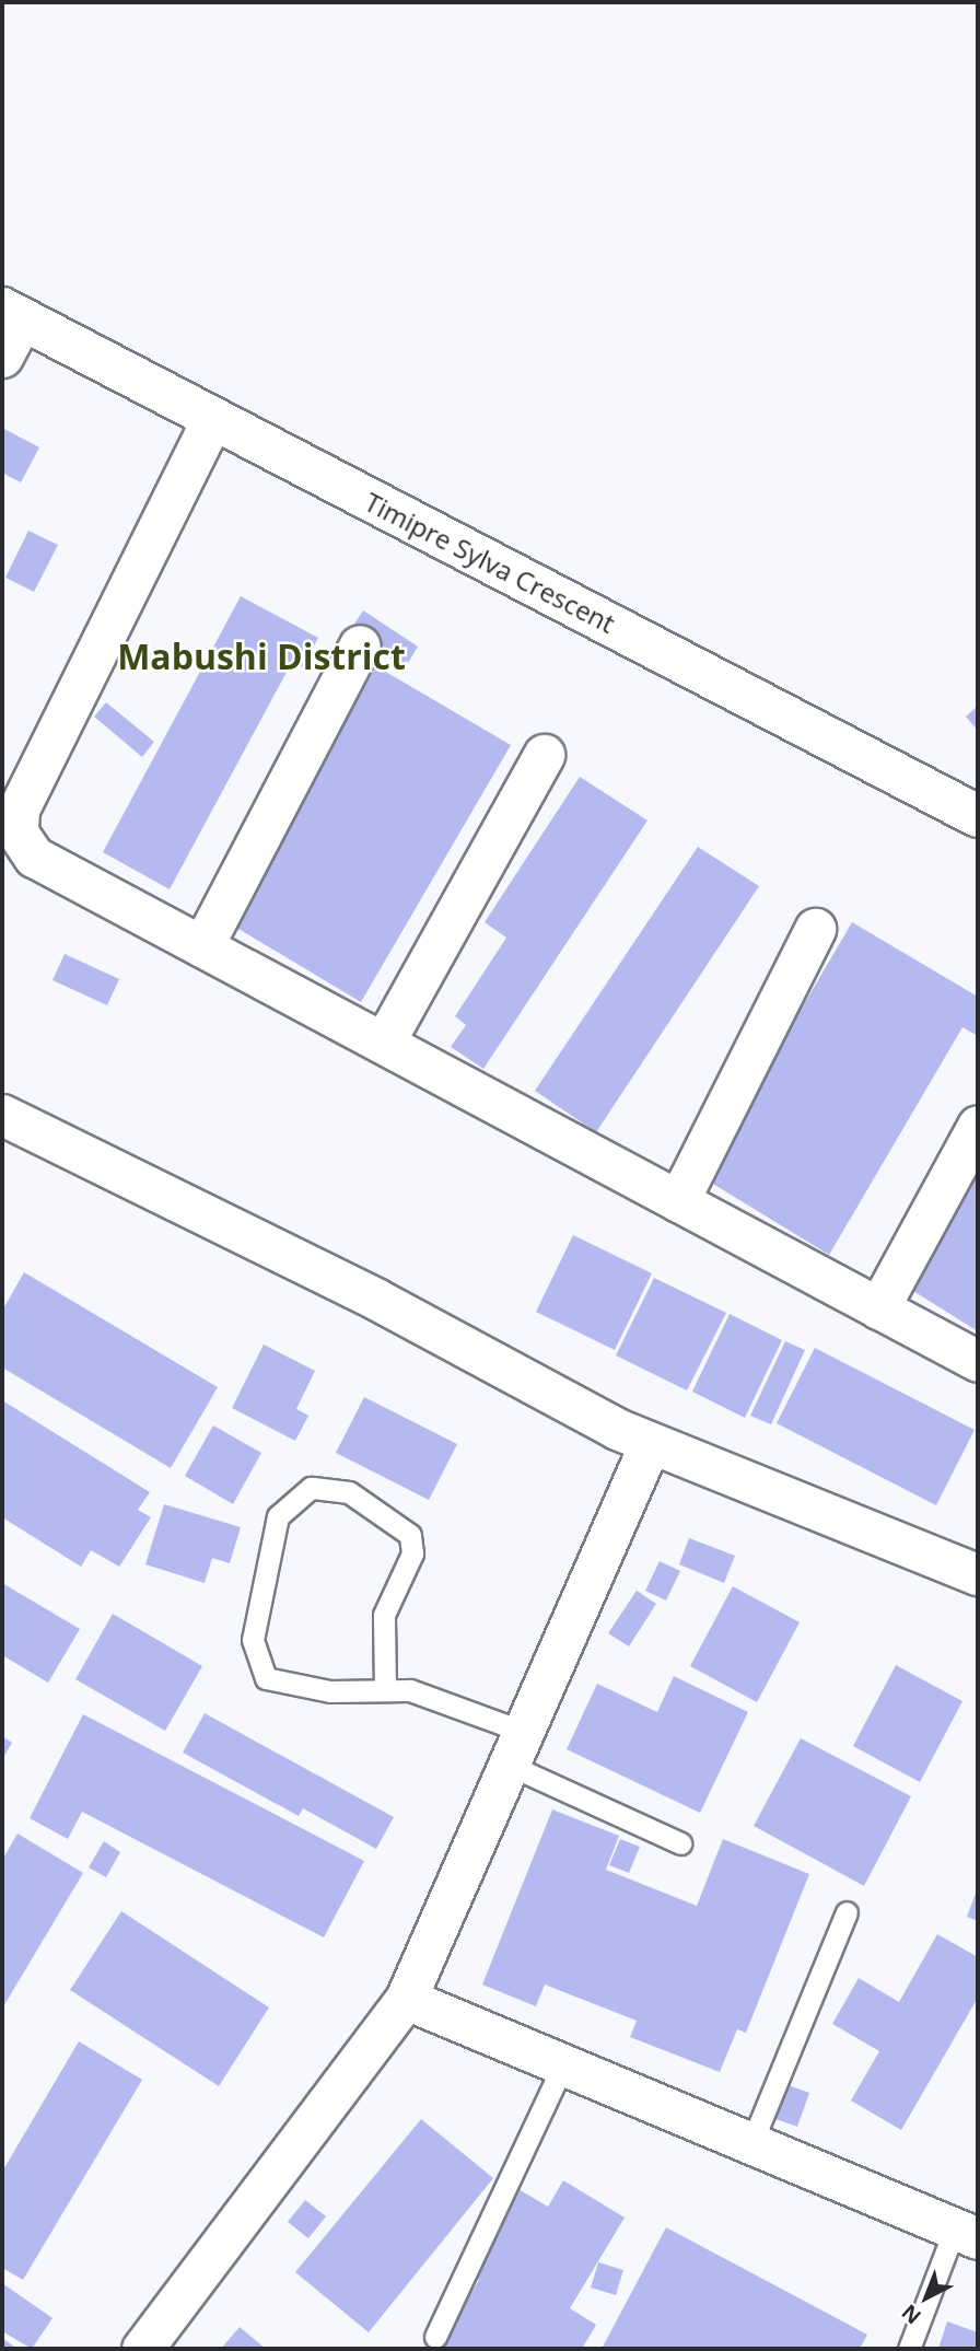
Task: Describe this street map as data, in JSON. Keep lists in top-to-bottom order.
{
  "streets": {
    "street": ["Timipre Sylva Crescent"]
  },
  "districts": ["Mabushi District"],
  "north": "bottom left"
}
